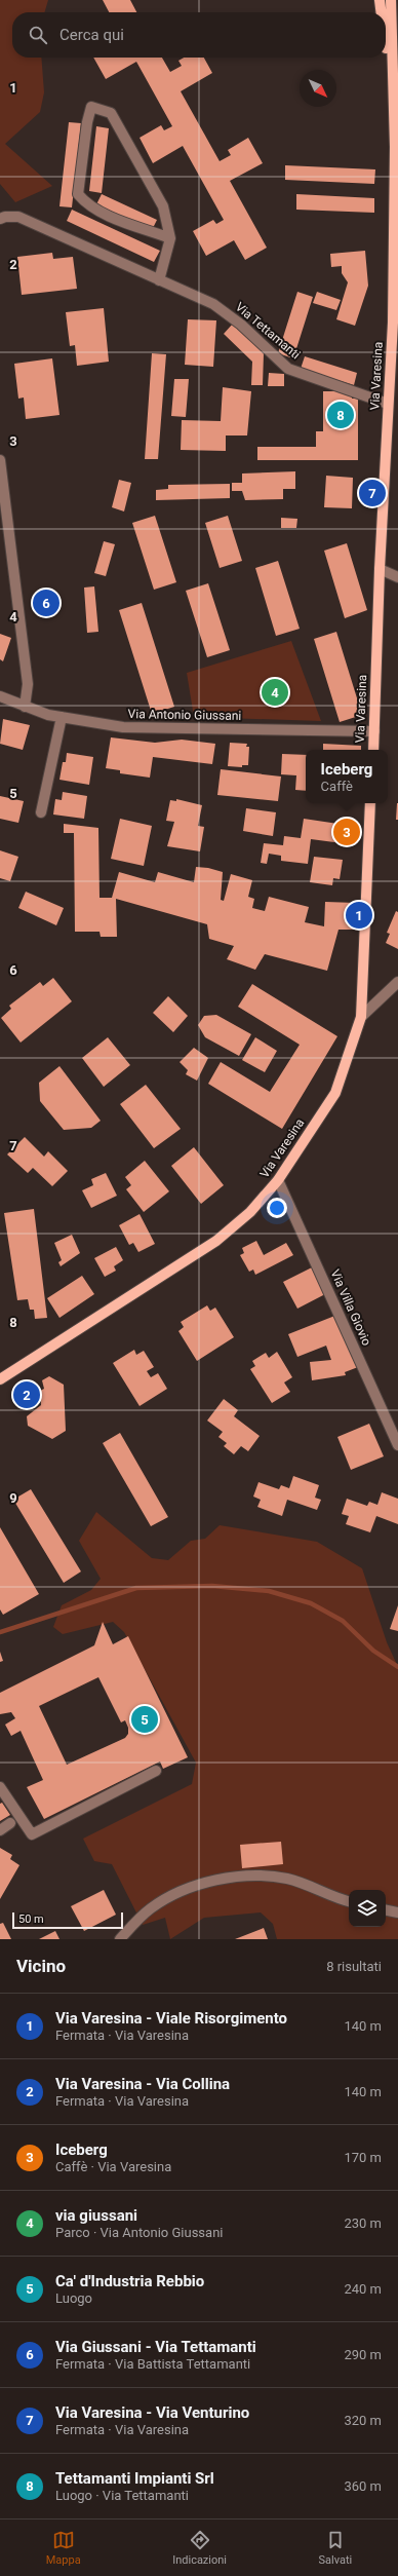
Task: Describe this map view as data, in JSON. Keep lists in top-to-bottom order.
{
  "streets": {
    "main road": ["Via Varesina"],
    "street": ["Via Tettamanti", "Via Antonio Giussani", "Via Villa Giovio"]
  },
  "crossings": [
    ["Via Tettamanti", "Via Varesina"],
    ["Via Varesina", "Via Antonio Giussani"],
    ["Via Varesina", "Via Villa Giovio"]
  ],
  "scale_bar": "50 m",
  "north": "bottom right",
  "page": {
    "search": "Cerca qui",
    "pins": [
      "8",
      "7",
      "6",
      "4",
      "3",
      "1",
      "2",
      "5"
    ],
    "popup": ["Iceberg", "Caffè"],
    "scale": "50 m",
    "heading": ["Vicino", "8 risultati"],
    "list": [
      {
        "mark": "1",
        "name": "Via Varesina - Viale Risorgimento",
        "note": "Fermata · Via Varesina",
        "value": "140 m"
      },
      {
        "mark": "2",
        "name": "Via Varesina - Via Collina",
        "note": "Fermata · Via Varesina",
        "value": "140 m"
      },
      {
        "mark": "3",
        "name": "Iceberg",
        "note": "Caffè · Via Varesina",
        "value": "170 m"
      },
      {
        "mark": "4",
        "name": "via giussani",
        "note": "Parco · Via Antonio Giussani",
        "value": "230 m"
      },
      {
        "mark": "5",
        "name": "Ca' d'Industria Rebbio",
        "note": "Luogo",
        "value": "240 m"
      },
      {
        "mark": "6",
        "name": "Via Giussani - Via Tettamanti",
        "note": "Fermata · Via Battista Tettamanti",
        "value": "290 m"
      },
      {
        "mark": "7",
        "name": "Via Varesina - Via Venturino",
        "note": "Fermata · Via Varesina",
        "value": "320 m"
      },
      {
        "mark": "8",
        "name": "Tettamanti Impianti Srl",
        "note": "Luogo · Via Tettamanti",
        "value": "360 m"
      }
    ],
    "nav": ["Mappa", "Indicazioni", "Salvati"]
  },
  "grid": {
    "rows": [
      "1",
      "2",
      "3",
      "4",
      "5",
      "6",
      "7",
      "8",
      "9"
    ]
  }
}
